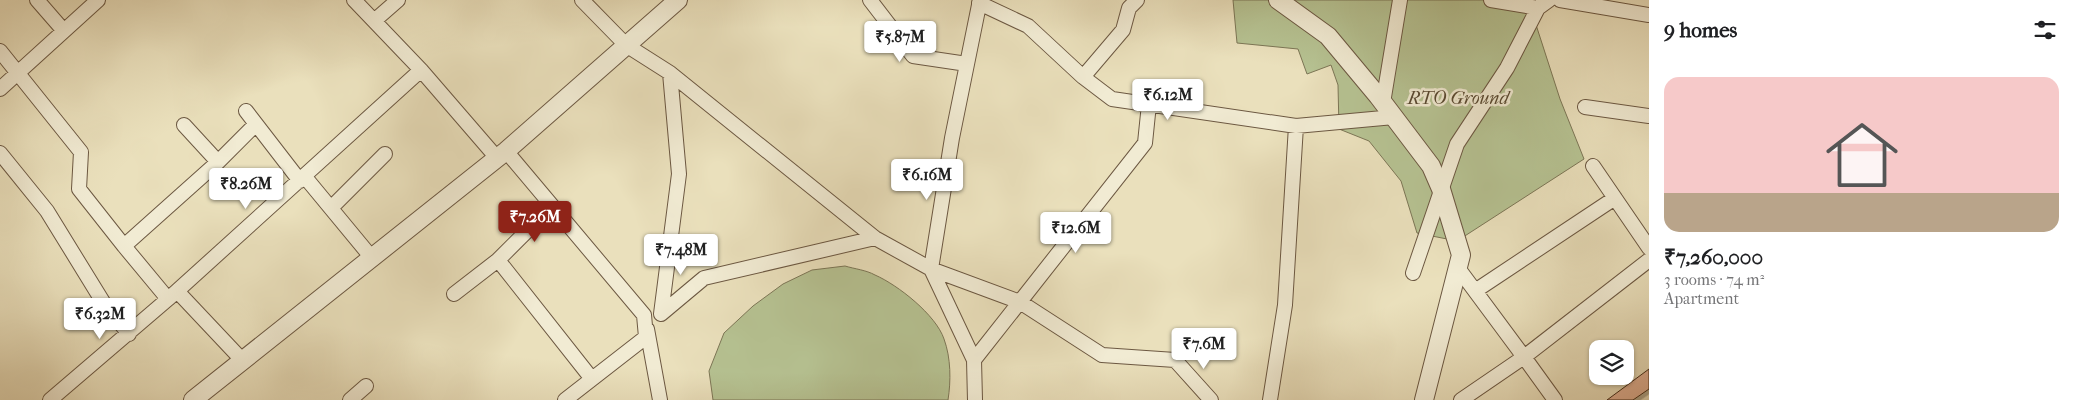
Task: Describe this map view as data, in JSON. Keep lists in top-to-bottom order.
{
  "parks": ["RTO Ground"],
  "page": {
    "heading": "9 homes",
    "price": [
      "₹5.87M",
      "₹6.12M",
      "₹6.16M",
      "₹8.26M",
      "₹7.26M",
      "₹12.6M",
      "₹7.48M",
      "₹6.32M",
      "₹7.6M"
    ],
    "list": [
      {
        "name": "₹7,260,000",
        "note": "3 rooms · 74 m² · Apartment"
      }
    ]
  }
}
